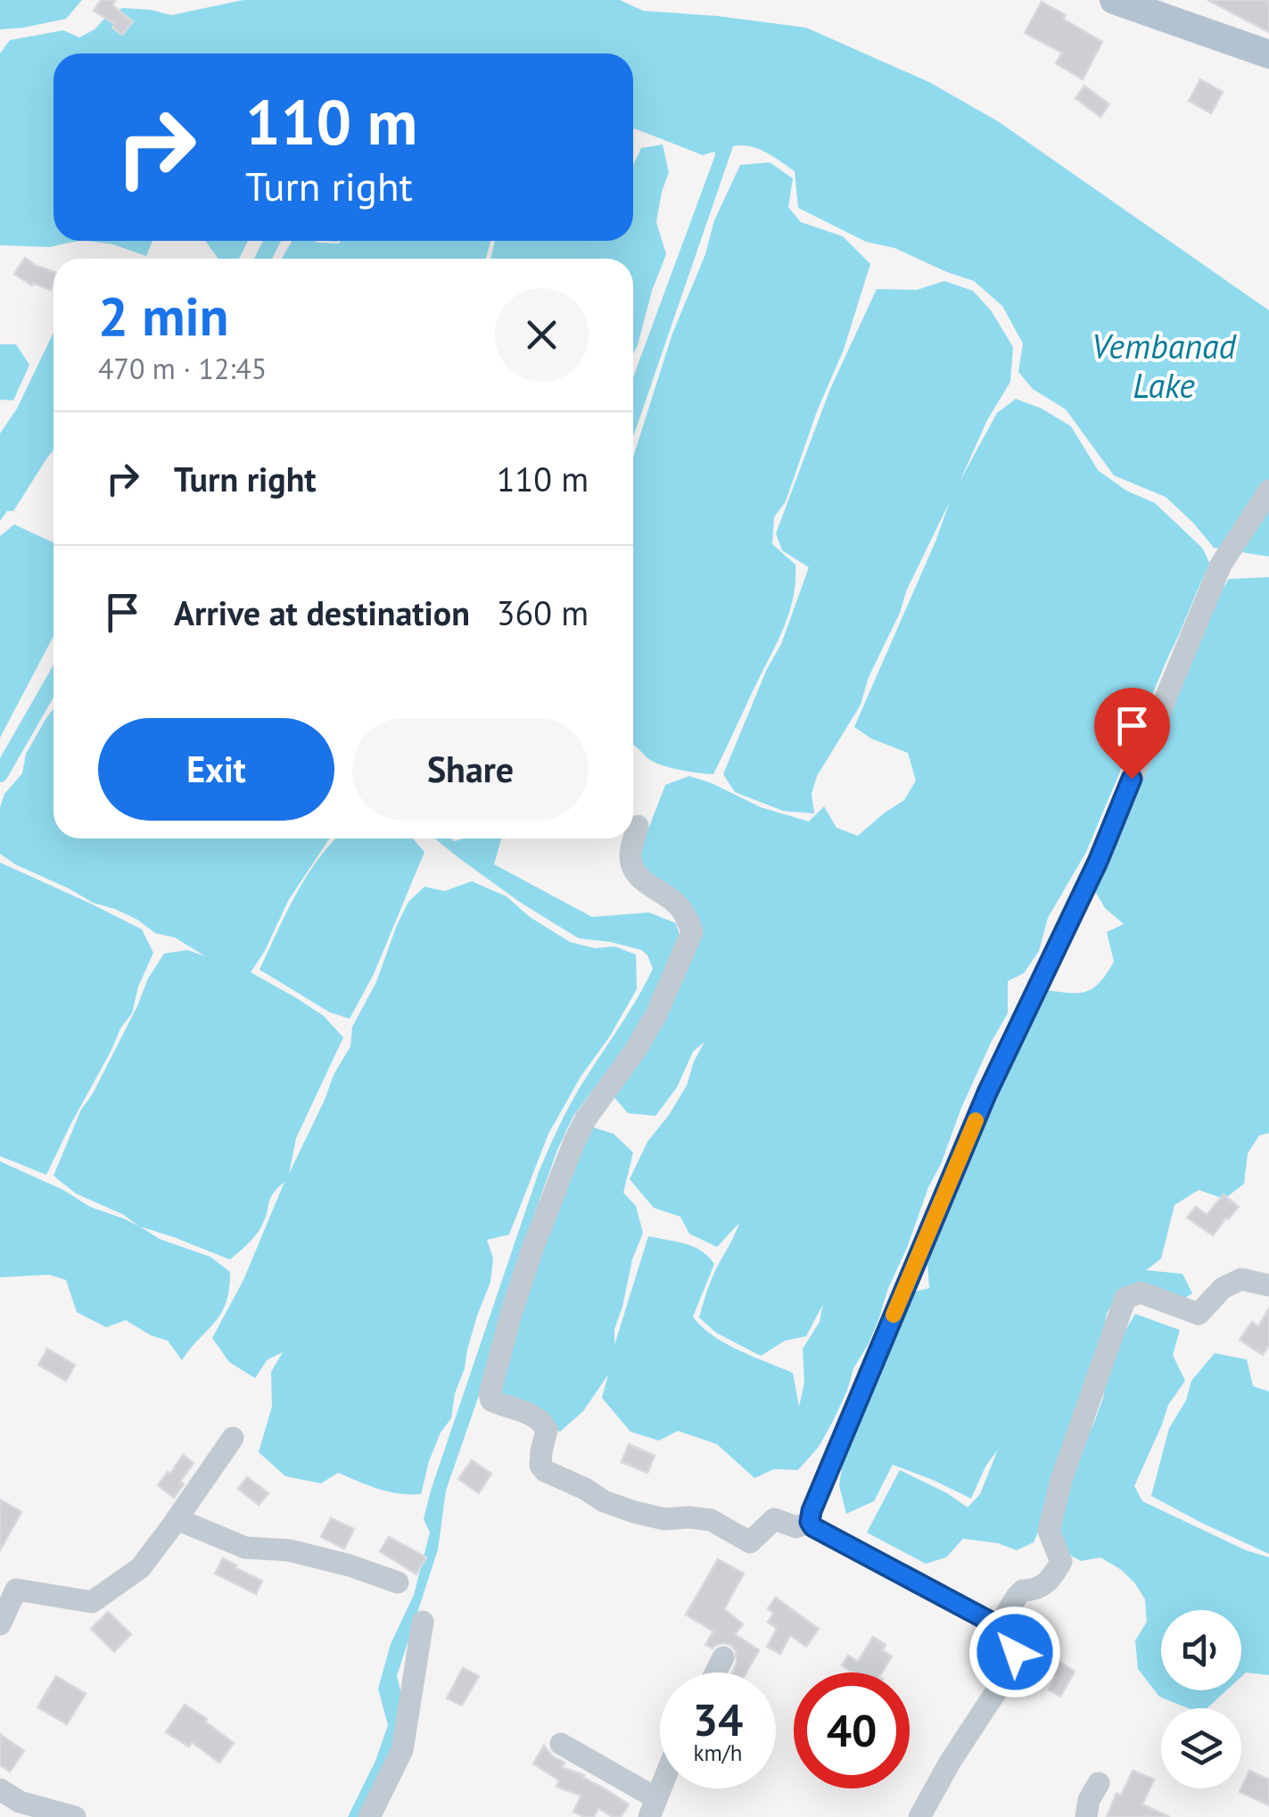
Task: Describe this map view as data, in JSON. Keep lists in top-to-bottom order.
{
  "water": ["Vembanad Lake"],
  "page": {
    "turn": ["110 m", "Turn right"],
    "heading": ["2 min", "470 m · 12:45"],
    "list": [
      {
        "name": "Turn right",
        "value": "110 m"
      },
      {
        "name": "Arrive at destination",
        "value": "360 m"
      }
    ],
    "buttons": ["Exit", "Share"],
    "speed": "34 km/h",
    "limit": "40"
  }
}
